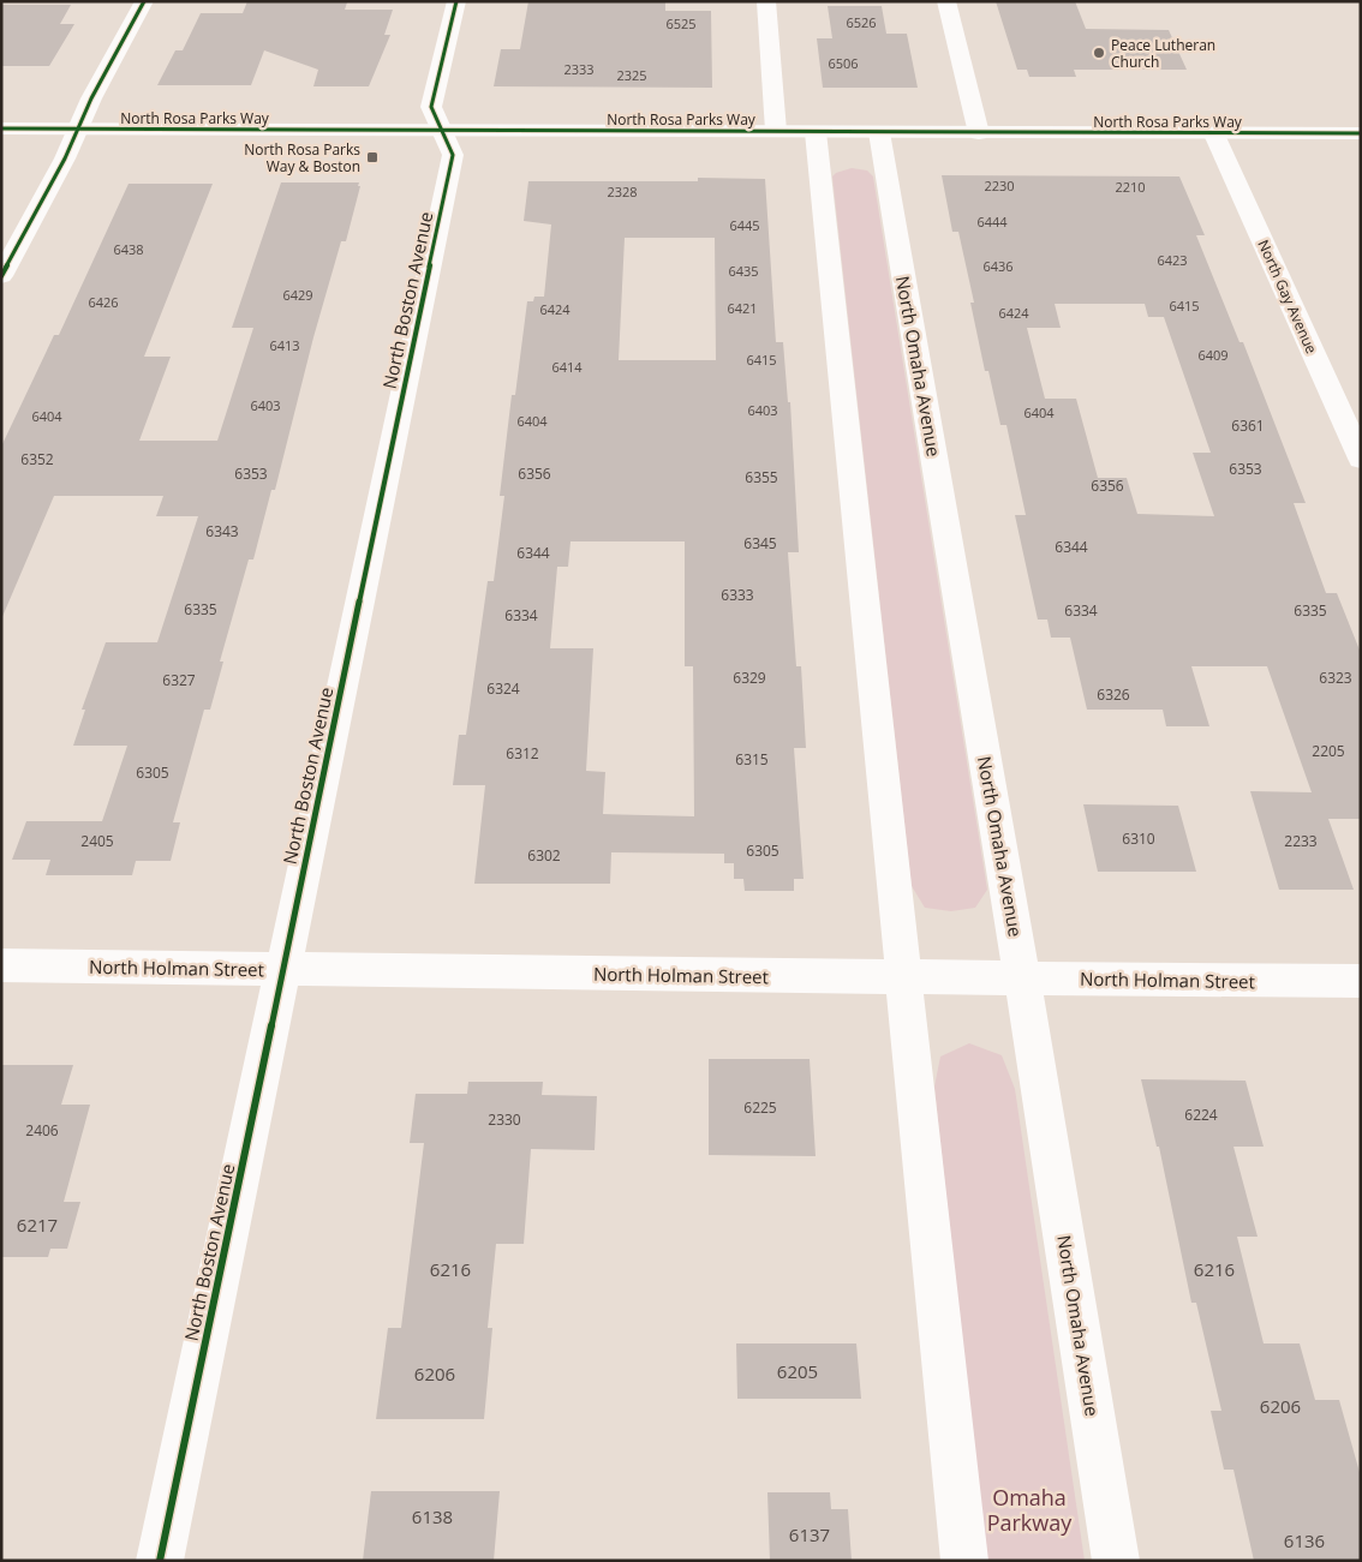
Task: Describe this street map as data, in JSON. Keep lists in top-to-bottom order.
{
  "streets": {
    "street": [
      "North Rosa Parks Way",
      "North Gay Avenue",
      "North Boston Avenue",
      "North Omaha Avenue",
      "North Holman Street"
    ]
  },
  "crossings": [
    ["North Rosa Parks Way", "North Gay Avenue"],
    ["North Rosa Parks Way", "North Boston Avenue"],
    ["North Rosa Parks Way", "North Omaha Avenue"],
    ["North Boston Avenue", "North Holman Street"],
    ["North Omaha Avenue", "North Holman Street"]
  ],
  "parks": ["Omaha Parkway"],
  "places": {
    "other": ["Peace Lutheran Church"],
    "transit": ["North Rosa Parks Way & Boston"]
  },
  "house_numbers": [
    "6526",
    "6525",
    "6506",
    "2333",
    "2325",
    "2230",
    "2210",
    "2328",
    "6444",
    "6445",
    "6438",
    "6423",
    "6436",
    "6435",
    "6429",
    "6426",
    "6415",
    "6421",
    "6424",
    "6424",
    "6413",
    "6409",
    "6415",
    "6414",
    "6403",
    "6403",
    "6404",
    "6404",
    "6404",
    "6361",
    "6352",
    "6353",
    "6353",
    "6356",
    "6355",
    "6356",
    "6343",
    "6345",
    "6344",
    "6344",
    "6333",
    "6335",
    "6334",
    "6335",
    "6334",
    "6329",
    "6323",
    "6327",
    "6324",
    "6326",
    "2205",
    "6312",
    "6315",
    "6305",
    "6310",
    "2405",
    "2233",
    "6305",
    "6302",
    "6225",
    "6224",
    "2330",
    "2406",
    "6217",
    "6216",
    "6216",
    "6205",
    "6206",
    "6206",
    "6138",
    "6137",
    "6136"
  ]
}
